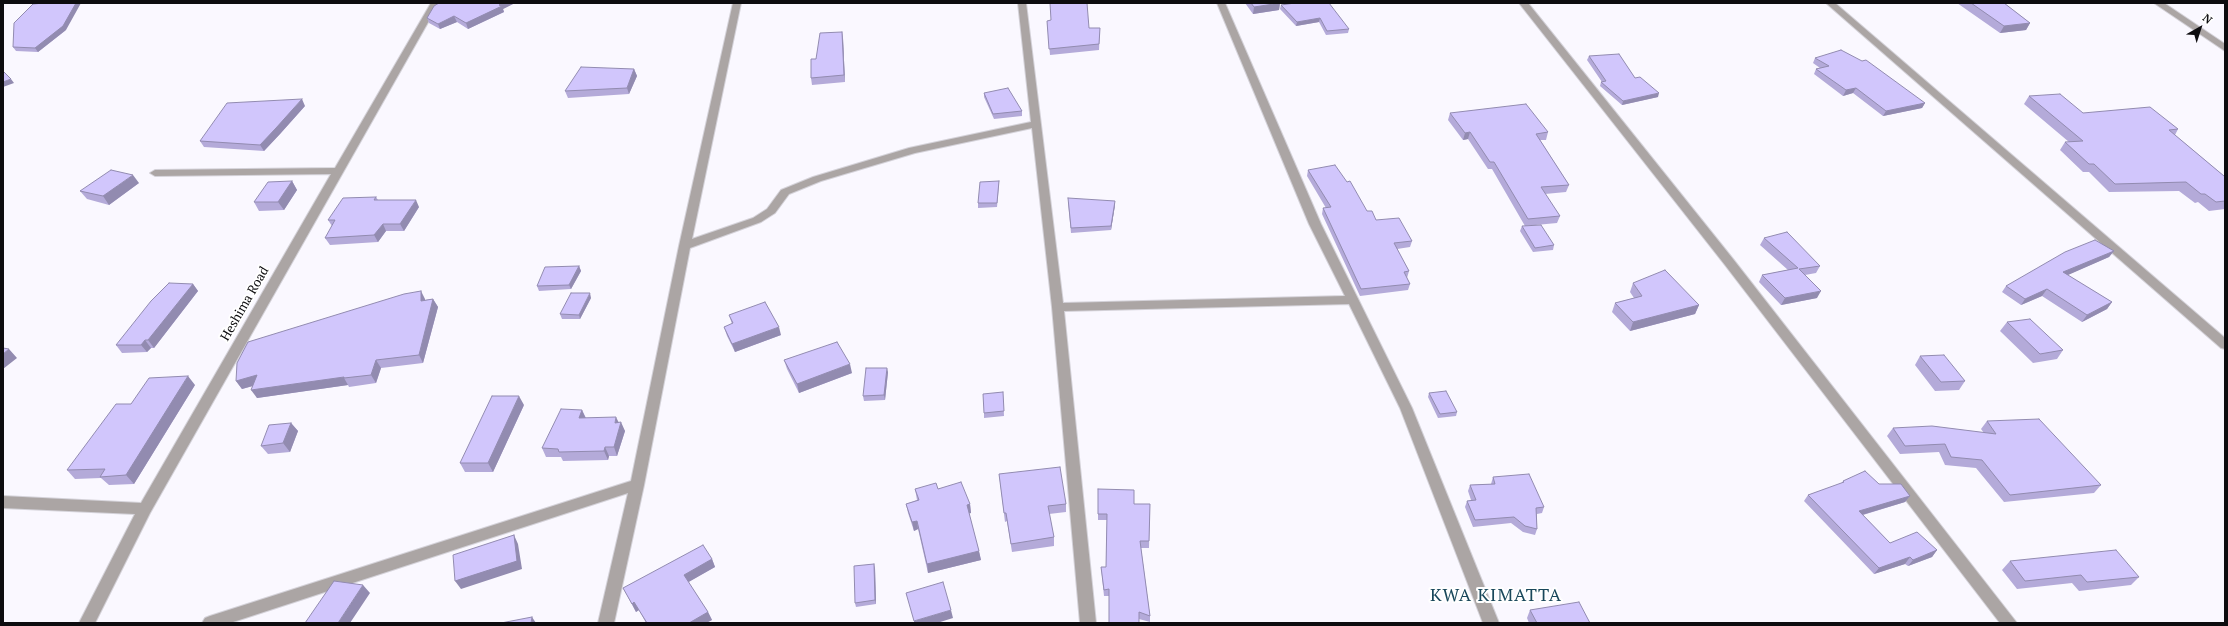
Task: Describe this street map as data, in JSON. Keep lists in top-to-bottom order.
{
  "streets": {
    "street": ["Heshima Road"]
  },
  "districts": ["KWA KIMATTA"],
  "north": "top right"
}
